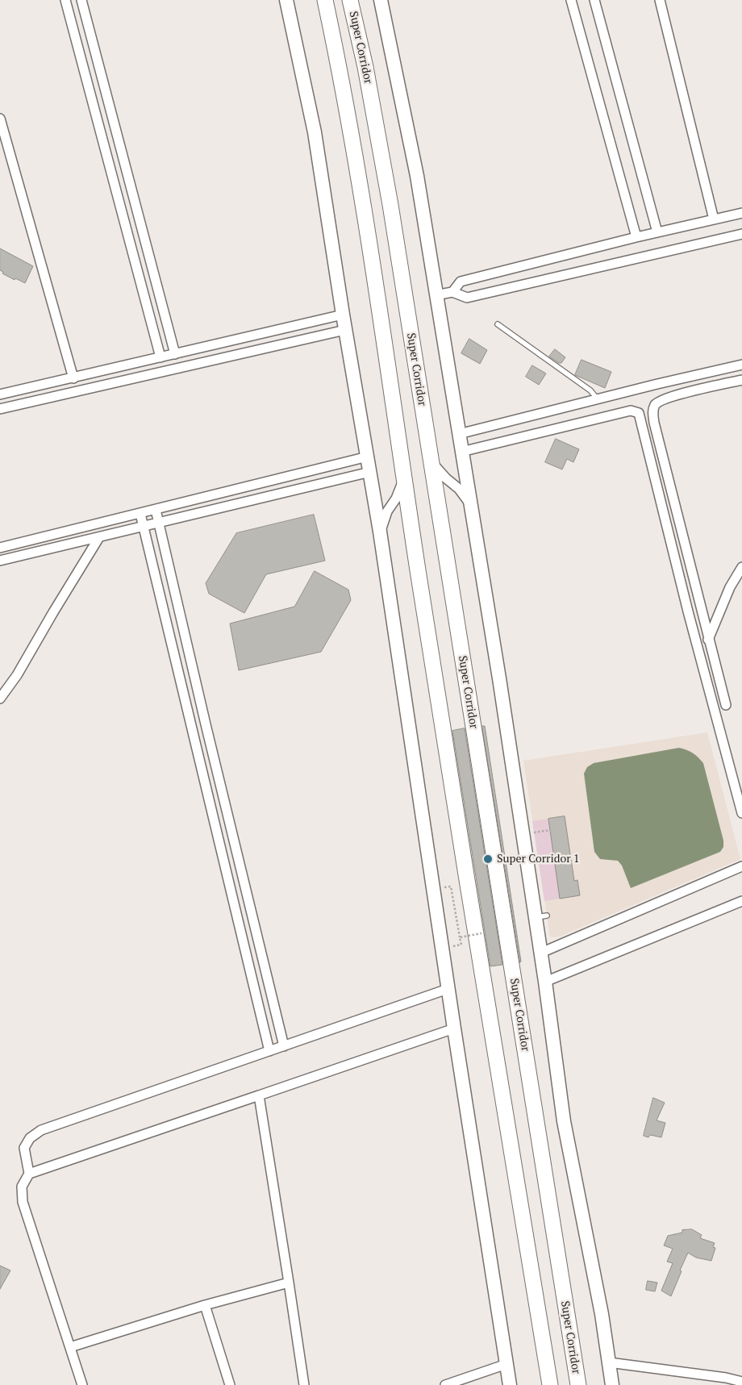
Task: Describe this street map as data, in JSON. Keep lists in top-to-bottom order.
{
  "streets": {
    "main road": ["Super Corridor"]
  },
  "places": ["Super Corridor 1"]
}
